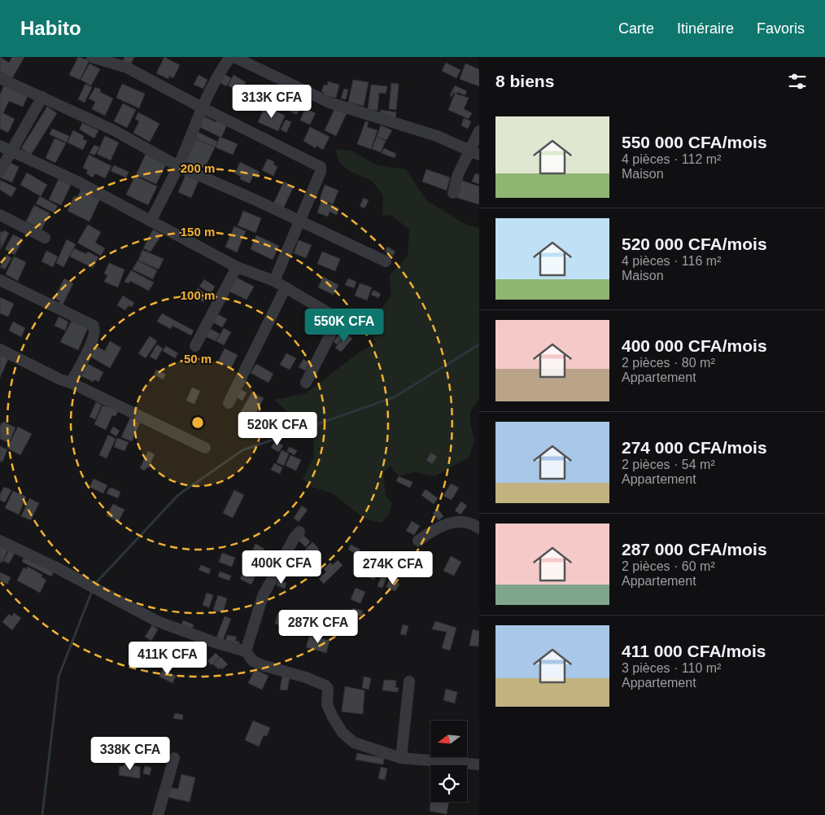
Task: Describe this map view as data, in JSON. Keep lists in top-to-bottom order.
{
  "north": "left",
  "page": {
    "header": "Habito",
    "nav": ["Carte", "Itinéraire", "Favoris"],
    "heading": "8 biens",
    "price": [
      "313K CFA",
      "550K CFA",
      "520K CFA",
      "400K CFA",
      "274K CFA",
      "287K CFA",
      "411K CFA",
      "338K CFA"
    ],
    "list": [
      {
        "name": "550 000 CFA/mois",
        "note": "4 pièces · 112 m² · Maison"
      },
      {
        "name": "520 000 CFA/mois",
        "note": "4 pièces · 116 m² · Maison"
      },
      {
        "name": "400 000 CFA/mois",
        "note": "2 pièces · 80 m² · Appartement"
      },
      {
        "name": "274 000 CFA/mois",
        "note": "2 pièces · 54 m² · Appartement"
      },
      {
        "name": "287 000 CFA/mois",
        "note": "2 pièces · 60 m² · Appartement"
      },
      {
        "name": "411 000 CFA/mois",
        "note": "3 pièces · 110 m² · Appartement"
      }
    ]
  },
  "rings": [
    "200 m",
    "150 m",
    "100 m",
    "50 m"
  ]
}
